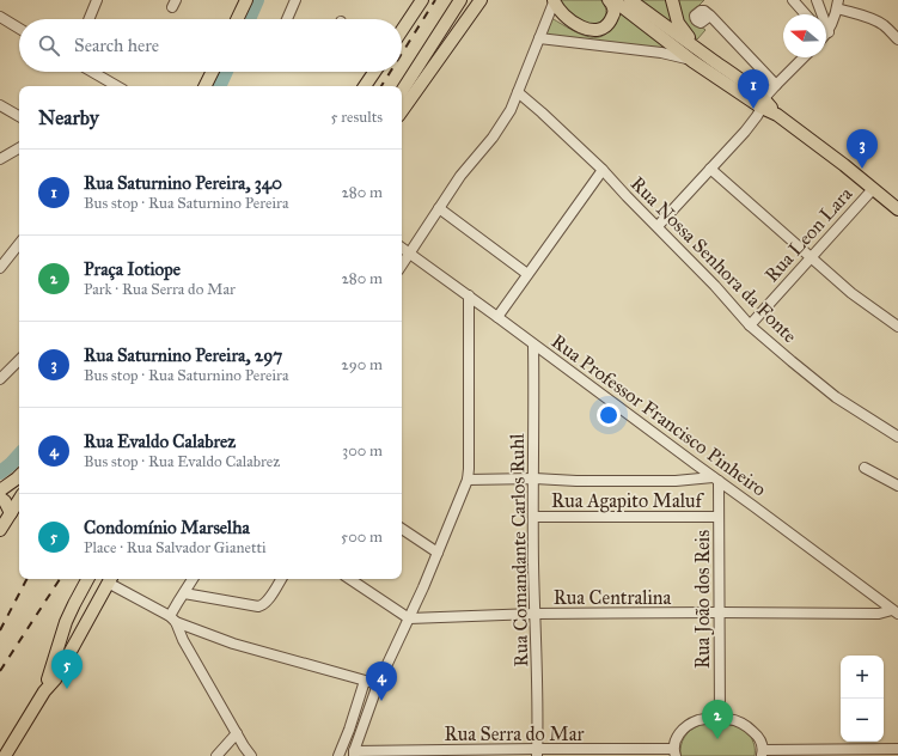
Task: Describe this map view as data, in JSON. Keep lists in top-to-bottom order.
{
  "streets": {
    "street": [
      "Rua Leon Lara",
      "Rua Nossa Senhora da Fonte",
      "Rua Professor Francisco Pinheiro",
      "Rua Agapito Maluf",
      "Rua Comandante Carlos Ruhl",
      "Rua Centralina",
      "Rua João dos Reis",
      "Rua Serra do Mar"
    ]
  },
  "crossings": [
    ["Rua Leon Lara", "Rua Nossa Senhora da Fonte"],
    ["Rua Professor Francisco Pinheiro", "Rua Comandante Carlos Ruhl"],
    ["Rua Professor Francisco Pinheiro", "Rua Centralina"],
    ["Rua Professor Francisco Pinheiro", "Rua João dos Reis"],
    ["Rua Agapito Maluf", "Rua Comandante Carlos Ruhl"],
    ["Rua Agapito Maluf", "Rua João dos Reis"],
    ["Rua Comandante Carlos Ruhl", "Rua Centralina"],
    ["Rua Comandante Carlos Ruhl", "Rua Serra do Mar"],
    ["Rua Centralina", "Rua João dos Reis"],
    ["Rua João dos Reis", "Rua Serra do Mar"]
  ],
  "north": "left",
  "page": {
    "search": "Search here",
    "pins": [
      "1",
      "3",
      "5",
      "4",
      "2"
    ],
    "heading": ["Nearby", "5 results"],
    "list": [
      {
        "mark": "1",
        "name": "Rua Saturnino Pereira, 340",
        "note": "Bus stop · Rua Saturnino Pereira",
        "value": "280 m"
      },
      {
        "mark": "2",
        "name": "Praça Iotiope",
        "note": "Park · Rua Serra do Mar",
        "value": "280 m"
      },
      {
        "mark": "3",
        "name": "Rua Saturnino Pereira, 297",
        "note": "Bus stop · Rua Saturnino Pereira",
        "value": "290 m"
      },
      {
        "mark": "4",
        "name": "Rua Evaldo Calabrez",
        "note": "Bus stop · Rua Evaldo Calabrez",
        "value": "300 m"
      },
      {
        "mark": "5",
        "name": "Condomínio Marselha",
        "note": "Place · Rua Salvador Gianetti",
        "value": "500 m"
      }
    ],
    "map_buttons": ["+", "−"]
  }
}
